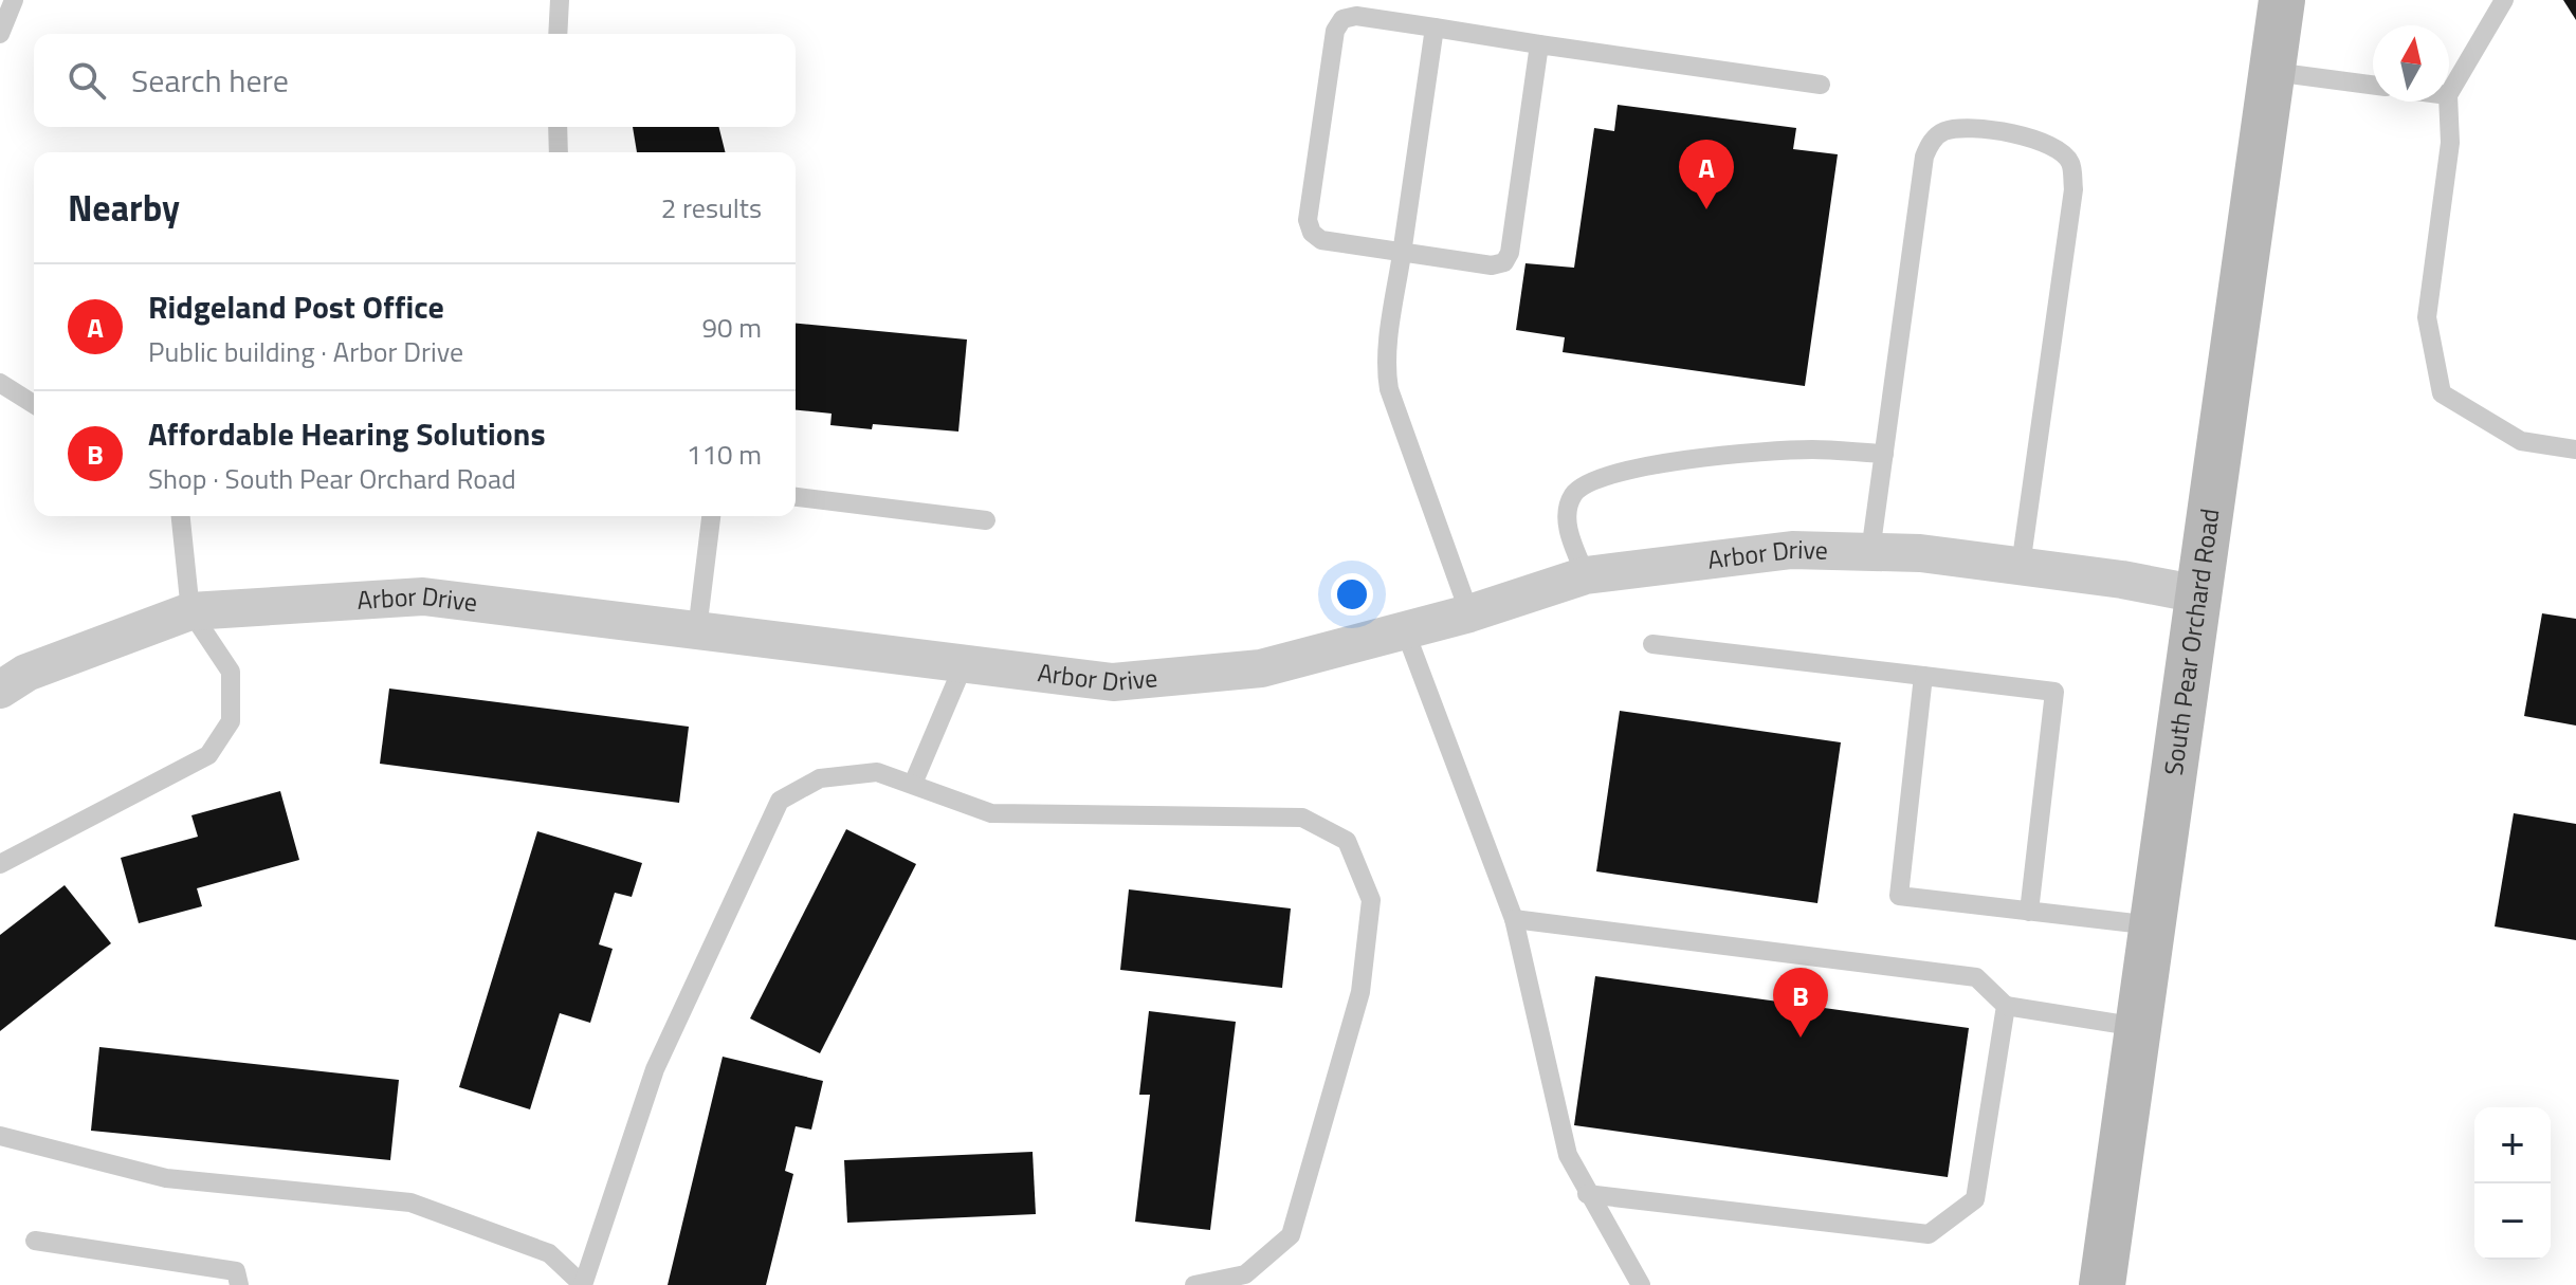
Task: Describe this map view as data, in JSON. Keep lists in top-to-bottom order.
{
  "streets": {
    "street": ["Arbor Drive", "South Pear Orchard Road"]
  },
  "crossings": [
    ["Arbor Drive", "South Pear Orchard Road"]
  ],
  "north": "top",
  "page": {
    "search": "Search here",
    "pins": ["A", "B"],
    "heading": ["Nearby", "2 results"],
    "list": [
      {
        "mark": "A",
        "name": "Ridgeland Post Office",
        "note": "Public building · Arbor Drive",
        "value": "90 m"
      },
      {
        "mark": "B",
        "name": "Affordable Hearing Solutions",
        "note": "Shop · South Pear Orchard Road",
        "value": "110 m"
      }
    ],
    "map_buttons": ["+", "−"]
  }
}
